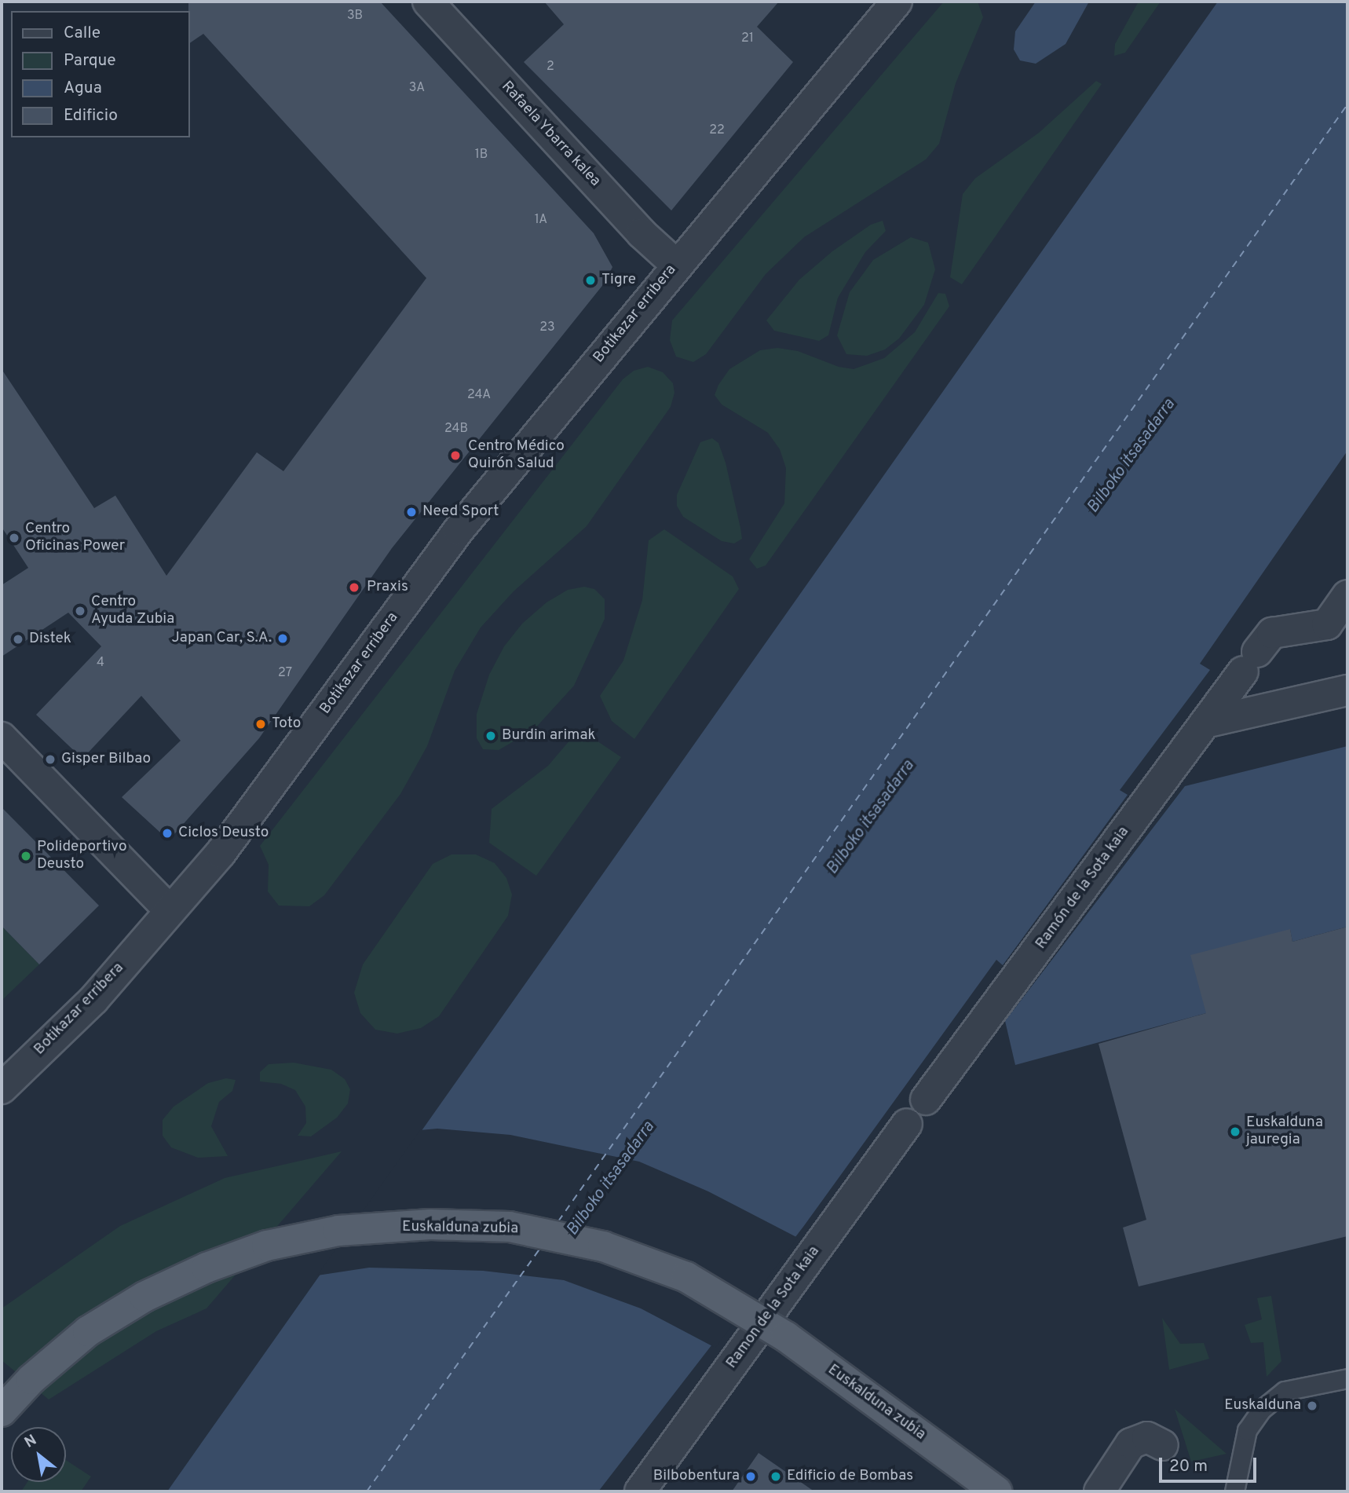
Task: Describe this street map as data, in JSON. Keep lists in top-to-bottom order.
{
  "streets": {
    "main road": ["Euskalduna zubia"],
    "street": [
      "Rafaela Ybarra kalea",
      "Botikazar erribera",
      "Ramón de la Sota kaia",
      "Ramon de la Sota kaia"
    ]
  },
  "crossings": [
    ["Rafaela Ybarra kalea", "Botikazar erribera"]
  ],
  "water": ["Bilboko itsasadarra"],
  "places": [
    "Tigre",
    "Centro Médico Quirón Salud",
    "Need Sport",
    "Centro Oficinas Power",
    "Praxis",
    "Centro Ayuda Zubia",
    "Japan Car, S.A.",
    "Distek",
    "Toto",
    "Burdin arimak",
    "Gisper Bilbao",
    "Ciclos Deusto",
    "Polideportivo Deusto",
    "Euskalduna jauregia",
    "Euskalduna",
    "Bilbobentura",
    "Edificio de Bombas"
  ],
  "house_numbers": [
    "3B",
    "21",
    "2",
    "3A",
    "22",
    "1B",
    "1A",
    "23",
    "24A",
    "24B",
    "4",
    "27"
  ],
  "legend": [
    "Calle",
    "Parque",
    "Agua",
    "Edificio"
  ],
  "scale_bar": "20 m",
  "north": "top left"
}
